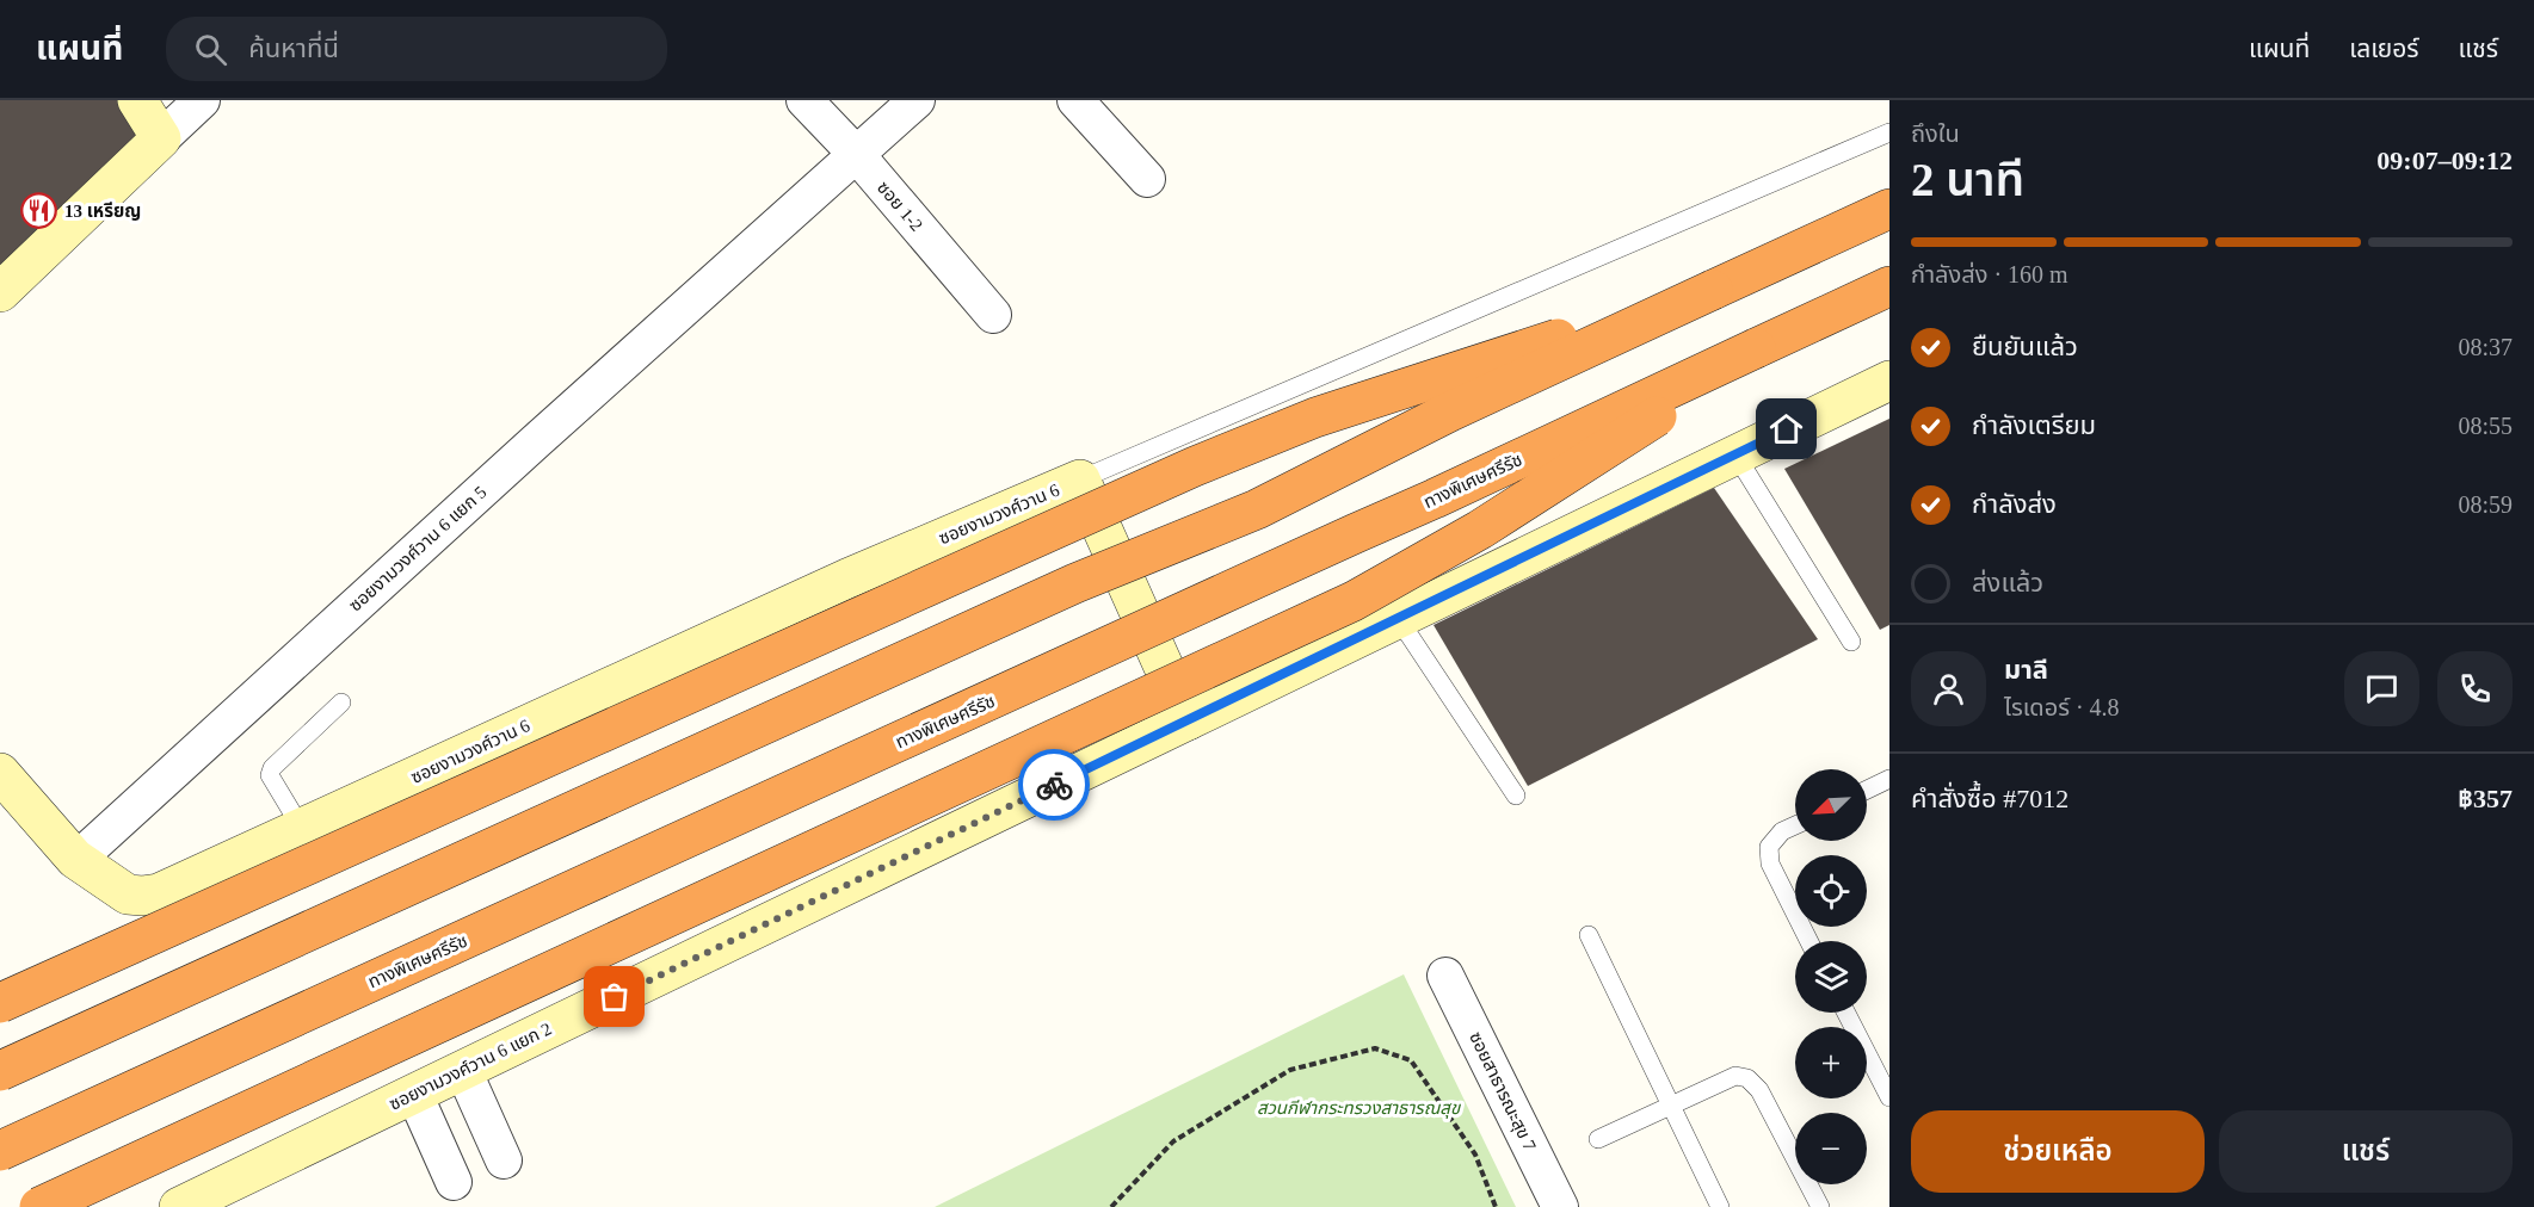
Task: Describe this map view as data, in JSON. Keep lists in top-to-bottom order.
{
  "streets": {
    "highway": ["ทางพิเศษศรีรัช"],
    "street": [
      "ซอย 1-2",
      "ซอยงามวงศ์วาน 6",
      "ซอยงามวงศ์วาน 6 แยก 5",
      "ซอยงามวงศ์วาน 6 แยก 2",
      "ซอยสาธารณะสุข 7"
    ]
  },
  "crossings": [
    ["ซอย 1-2", "ซอยงามวงศ์วาน 6 แยก 5"],
    ["ซอยงามวงศ์วาน 6", "ซอยงามวงศ์วาน 6 แยก 5"],
    ["ซอยงามวงศ์วาน 6", "ซอยงามวงศ์วาน 6 แยก 2"]
  ],
  "parks": ["สวนกีฬากระทรวงสาธารณสุข"],
  "places": {
    "restaurant": ["13 เหรียญ"]
  },
  "north": "bottom left",
  "page": {
    "header": "แผนที่",
    "search": "ค้นหาที่นี่",
    "nav": ["แผนที่", "เลเยอร์", "แชร์"],
    "heading": ["2 นาที", "ถึงใน", "09:07–09:12"],
    "panel": [
      "มาลี",
      "ไรเดอร์ · 4.8",
      "คำสั่งซื้อ #7012",
      "฿357"
    ],
    "bar": "กำลังส่ง · 160 m",
    "list": [
      ["ยืนยันแล้ว", "08:37"],
      ["กำลังเตรียม", "08:55"],
      ["กำลังส่ง", "08:59"],
      "ส่งแล้ว"
    ],
    "map_buttons": ["+", "−"],
    "buttons": ["ช่วยเหลือ", "แชร์"]
  }
}
